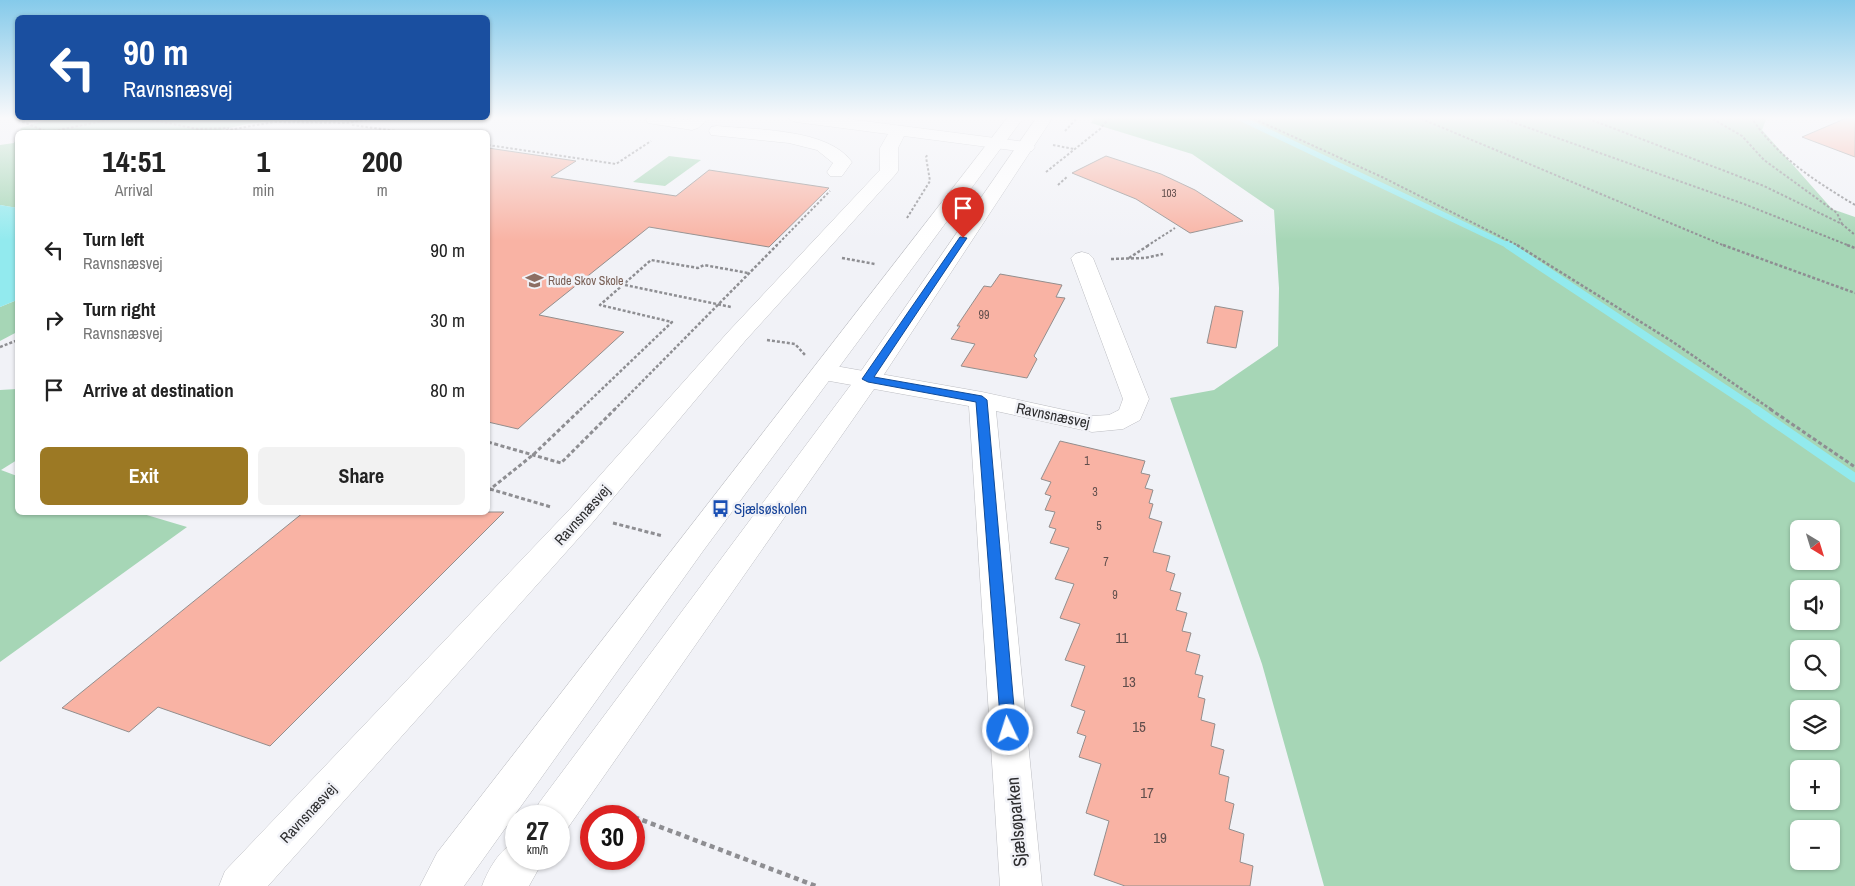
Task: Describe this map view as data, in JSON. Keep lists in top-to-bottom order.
{
  "streets": {
    "street": ["Ravnsnæsvej", "Sjælsøparken"]
  },
  "crossings": [
    ["Ravnsnæsvej", "Sjælsøparken"]
  ],
  "places": {
    "school or university": ["Rude Skov Skole"],
    "bus stop": ["Sjælsøskolen"]
  },
  "house_numbers": [
    "103",
    "99",
    "1",
    "3",
    "5",
    "7",
    "9",
    "11",
    "13",
    "15",
    "17",
    "19"
  ],
  "north": "bottom right",
  "page": {
    "turn": ["90 m", "Ravnsnæsvej"],
    "eta": [
      "14:51",
      "Arrival",
      "1",
      "min",
      "200",
      "m"
    ],
    "list": [
      {
        "name": "Turn left",
        "note": "Ravnsnæsvej",
        "value": "90 m"
      },
      {
        "name": "Turn right",
        "note": "Ravnsnæsvej",
        "value": "30 m"
      },
      {
        "name": "Arrive at destination",
        "value": "80 m"
      }
    ],
    "buttons": ["Exit", "Share"],
    "map_buttons": ["+", "−"],
    "speed": "27 km/h",
    "limit": "30"
  }
}
